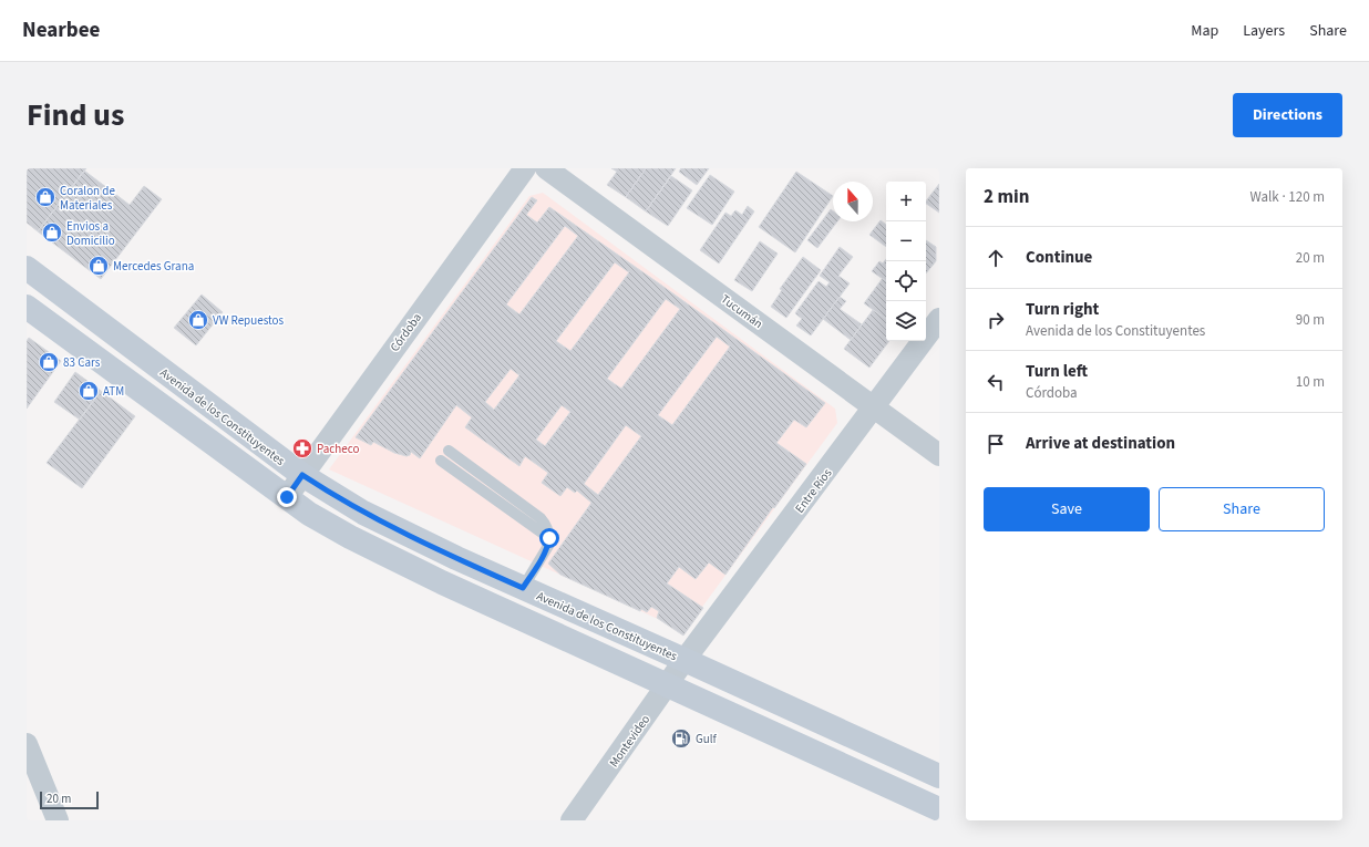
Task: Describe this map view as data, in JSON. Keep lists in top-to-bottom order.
{
  "streets": {
    "main road": ["Avenida de los Constituyentes"],
    "street": [
      "Tucumán",
      "Córdoba",
      "Entre Ríos",
      "Montevideo"
    ]
  },
  "crossings": [
    ["Tucumán", "Entre Ríos"],
    ["Córdoba", "Avenida de los Constituyentes"],
    ["Avenida de los Constituyentes", "Entre Ríos"],
    ["Avenida de los Constituyentes", "Montevideo"],
    ["Entre Ríos", "Montevideo"]
  ],
  "places": {
    "shop": [
      "Coralon de Materiales",
      "Envios a Domicilio",
      "Mercedes Grana",
      "VW Repuestos",
      "83 Cars",
      "ATM"
    ],
    "pharmacy": ["Pacheco"],
    "fuel station": ["Gulf"]
  },
  "scale_bar": "20 m",
  "north": "top",
  "page": {
    "header": "Nearbee",
    "nav": ["Map", "Layers", "Share"],
    "title": "Find us",
    "buttons": [
      "Directions",
      ["Save", "Share"]
    ],
    "heading": ["2 min", "Walk · 120 m"],
    "map_buttons": ["+", "−"],
    "list": [
      ["Continue", "20 m"],
      ["Turn right", "Avenida de los Constituyentes", "90 m"],
      ["Turn left", "Córdoba", "10 m"],
      "Arrive at destination"
    ],
    "scale": "20 m"
  }
}
